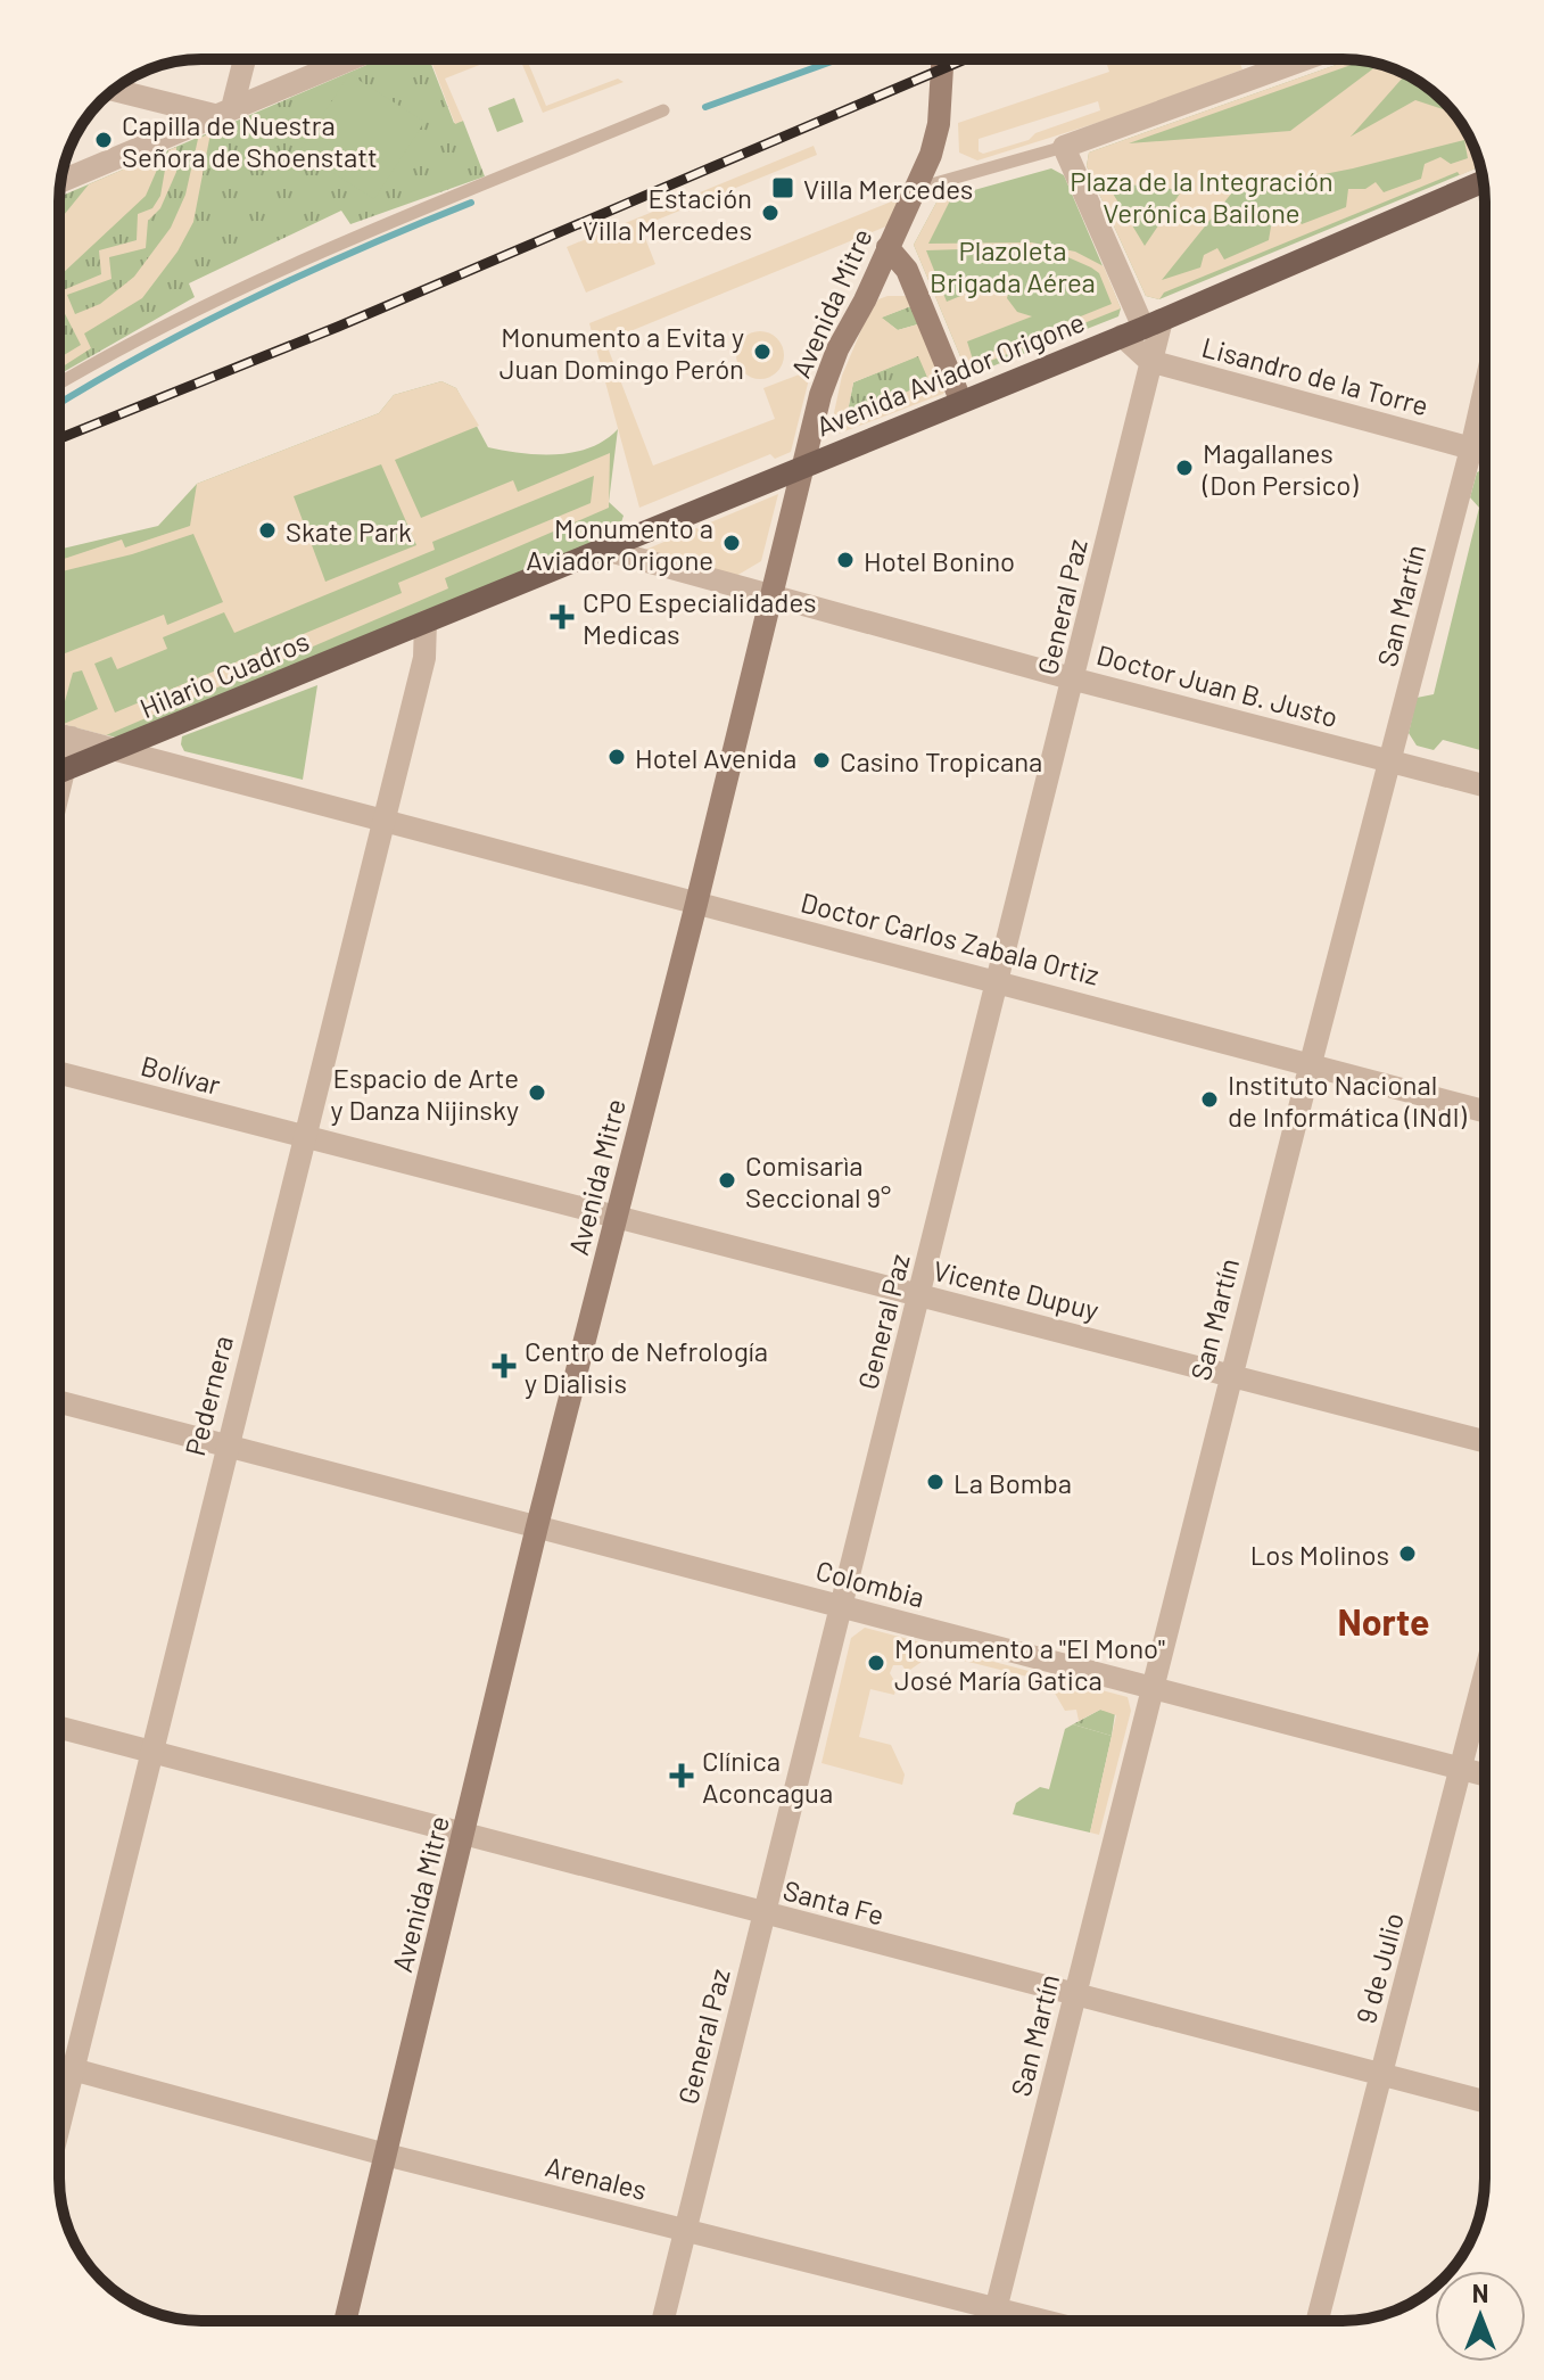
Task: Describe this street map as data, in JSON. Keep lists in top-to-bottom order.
{
  "streets": {
    "main road": ["Avenida Mitre", "Avenida Aviador Origone", "Hilario Cuadros"],
    "street": [
      "Lisandro de la Torre",
      "San Martín",
      "General Paz",
      "Doctor Juan B. Justo",
      "Doctor Carlos Zabala Ortiz",
      "Bolívar",
      "Vicente Dupuy",
      "Pedernera",
      "Colombia",
      "Santa Fe",
      "9 de Julio",
      "Arenales"
    ]
  },
  "crossings": [
    ["Avenida Mitre", "Avenida Aviador Origone"],
    ["Avenida Mitre", "Doctor Juan B. Justo"],
    ["Avenida Mitre", "Doctor Carlos Zabala Ortiz"],
    ["Avenida Mitre", "Vicente Dupuy"],
    ["Avenida Mitre", "Colombia"],
    ["Avenida Mitre", "Santa Fe"],
    ["Avenida Mitre", "Arenales"],
    ["Avenida Aviador Origone", "Lisandro de la Torre"],
    ["Avenida Aviador Origone", "General Paz"],
    ["Avenida Aviador Origone", "Hilario Cuadros"],
    ["Avenida Aviador Origone", "Doctor Juan B. Justo"],
    ["Avenida Aviador Origone", "Pedernera"],
    ["Lisandro de la Torre", "San Martín"],
    ["Lisandro de la Torre", "General Paz"],
    ["San Martín", "Doctor Juan B. Justo"],
    ["San Martín", "Doctor Carlos Zabala Ortiz"],
    ["San Martín", "Vicente Dupuy"],
    ["San Martín", "Colombia"],
    ["San Martín", "Santa Fe"],
    ["San Martín", "Arenales"],
    ["General Paz", "Doctor Juan B. Justo"],
    ["General Paz", "Doctor Carlos Zabala Ortiz"],
    ["General Paz", "Vicente Dupuy"],
    ["General Paz", "Colombia"],
    ["General Paz", "Santa Fe"],
    ["General Paz", "Arenales"],
    ["Hilario Cuadros", "Doctor Carlos Zabala Ortiz"],
    ["Hilario Cuadros", "Pedernera"],
    ["Doctor Carlos Zabala Ortiz", "Pedernera"],
    ["Bolívar", "Vicente Dupuy"],
    ["Bolívar", "Pedernera"],
    ["Vicente Dupuy", "Pedernera"],
    ["Pedernera", "Colombia"],
    ["Pedernera", "Santa Fe"],
    ["Pedernera", "Arenales"],
    ["Colombia", "9 de Julio"],
    ["Santa Fe", "9 de Julio"]
  ],
  "districts": ["Norte"],
  "parks": ["Plaza de la Integración Verónica Bailone", "Plazoleta Brigada Aérea"],
  "places": {
    "other": [
      "Capilla de Nuestra Señora de Shoenstatt",
      "Estación Villa Mercedes",
      "Monumento a Evita y Juan Domingo Perón",
      "Magallanes (Don Persico)",
      "Skate Park",
      "Monumento a Aviador Origone",
      "Hotel Bonino",
      "Hotel Avenida",
      "Casino Tropicana",
      "Espacio de Arte y Danza Nijinsky",
      "Instituto Nacional de Informática (INdI)",
      "Comisarìa Seccional 9°",
      "La Bomba",
      "Los Molinos",
      "Monumento a \"El Mono\" José María Gatica"
    ],
    "transit": ["Villa Mercedes"],
    "health": ["CPO Especialidades Medicas", "Centro de Nefrología y Dialisis", "Clínica Aconcagua"]
  },
  "north": "top"
}
